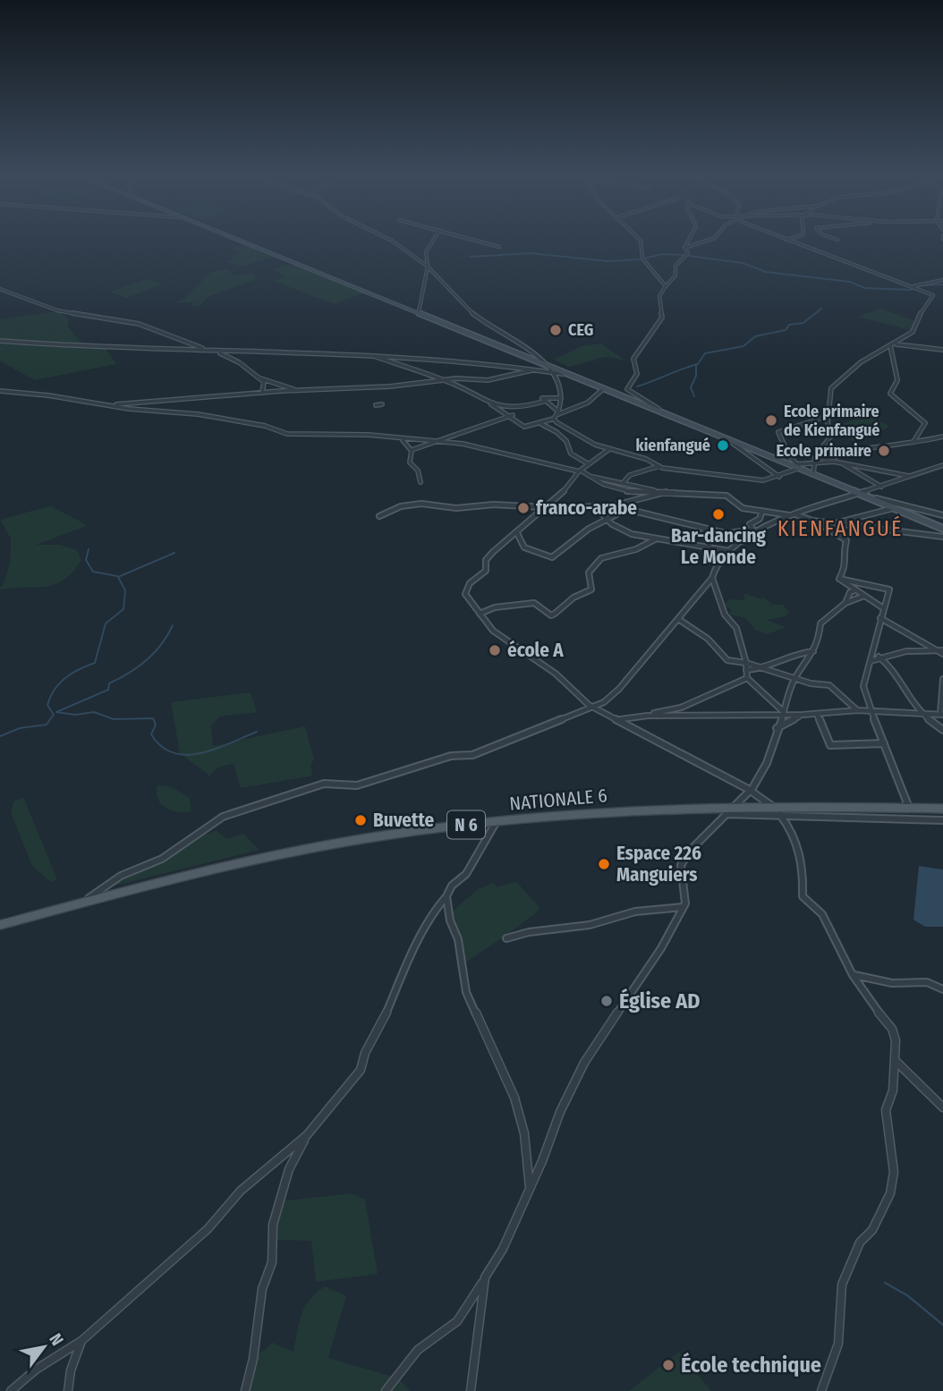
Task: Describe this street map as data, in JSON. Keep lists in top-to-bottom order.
{
  "streets": {
    "main road": ["NATIONALE 6", "N 6"]
  },
  "districts": ["KIENFANGUÉ"],
  "places": [
    "CEG",
    "Ecole primaire de Kienfangué",
    "kienfangué",
    "Ecole primaire",
    "franco-arabe",
    "Bar-dancing Le Monde",
    "école A",
    "Buvette",
    "Espace 226 Manguiers",
    "Église AD",
    "École technique"
  ],
  "north": "top right"
}
